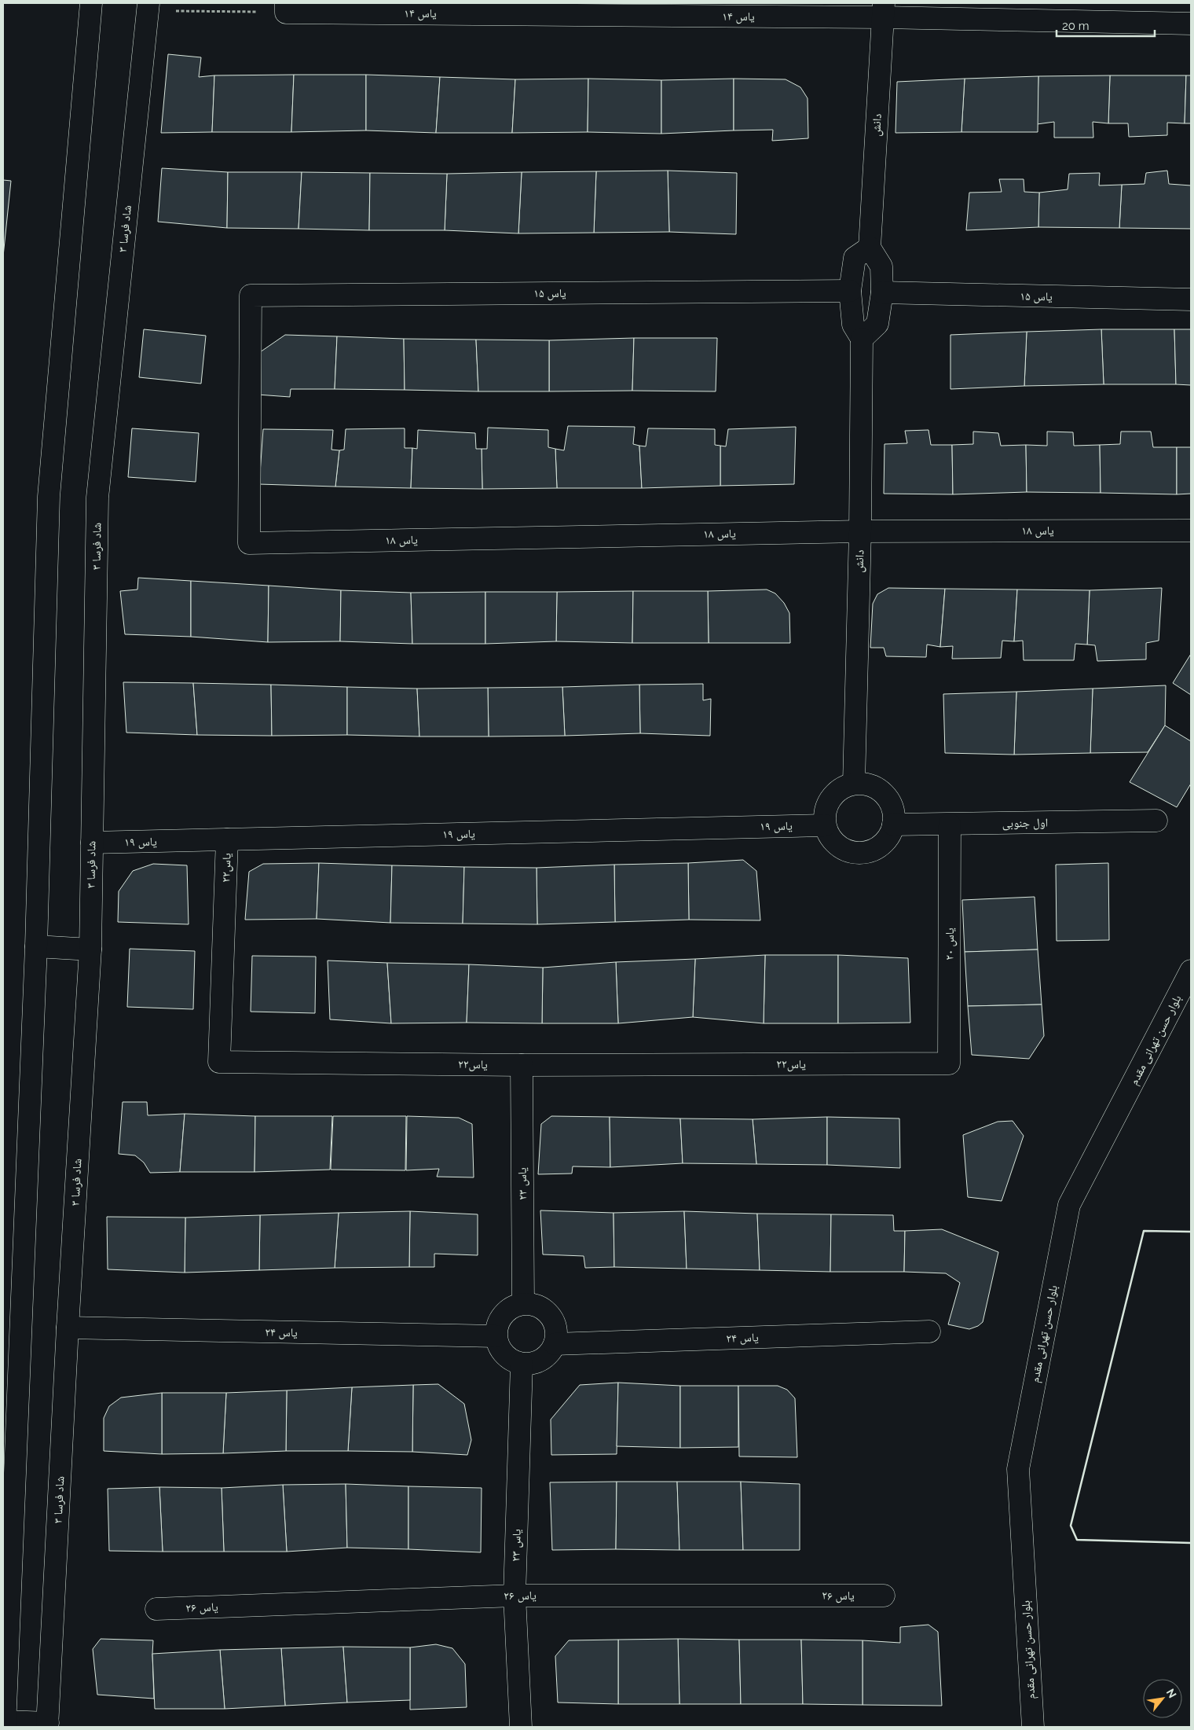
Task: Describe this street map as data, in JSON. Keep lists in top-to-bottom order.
{
  "streets": {
    "street": [
      "یاس ۱۴",
      "دانش",
      "شاد فرسا ۳",
      "یاس ۱۵",
      "یاس ۱۸",
      "اول جنوبی",
      "یاس ۱۹",
      "یاس۲۲",
      "یاس ۲۰",
      "بلوار حسن تهرانی مقدم",
      "یاس ۲۳",
      "یاس ۲۴",
      "یاس ۲۶"
    ]
  },
  "crossings": [
    ["یاس ۱۴", "دانش"],
    ["دانش", "یاس ۱۸"],
    ["دانش", "اول جنوبی"],
    ["دانش", "یاس ۱۹"],
    ["شاد فرسا ۳", "یاس ۱۹"],
    ["شاد فرسا ۳", "یاس ۲۴"],
    ["یاس ۱۵", "یاس ۱۸"],
    ["اول جنوبی", "یاس ۱۹"],
    ["اول جنوبی", "یاس ۲۰"],
    ["یاس ۱۹", "یاس۲۲"],
    ["یاس۲۲", "یاس ۲۰"],
    ["یاس۲۲", "یاس ۲۳"],
    ["یاس ۲۳", "یاس ۲۴"],
    ["یاس ۲۳", "یاس ۲۶"]
  ],
  "scale_bar": "20 m",
  "north": "top right"
}
